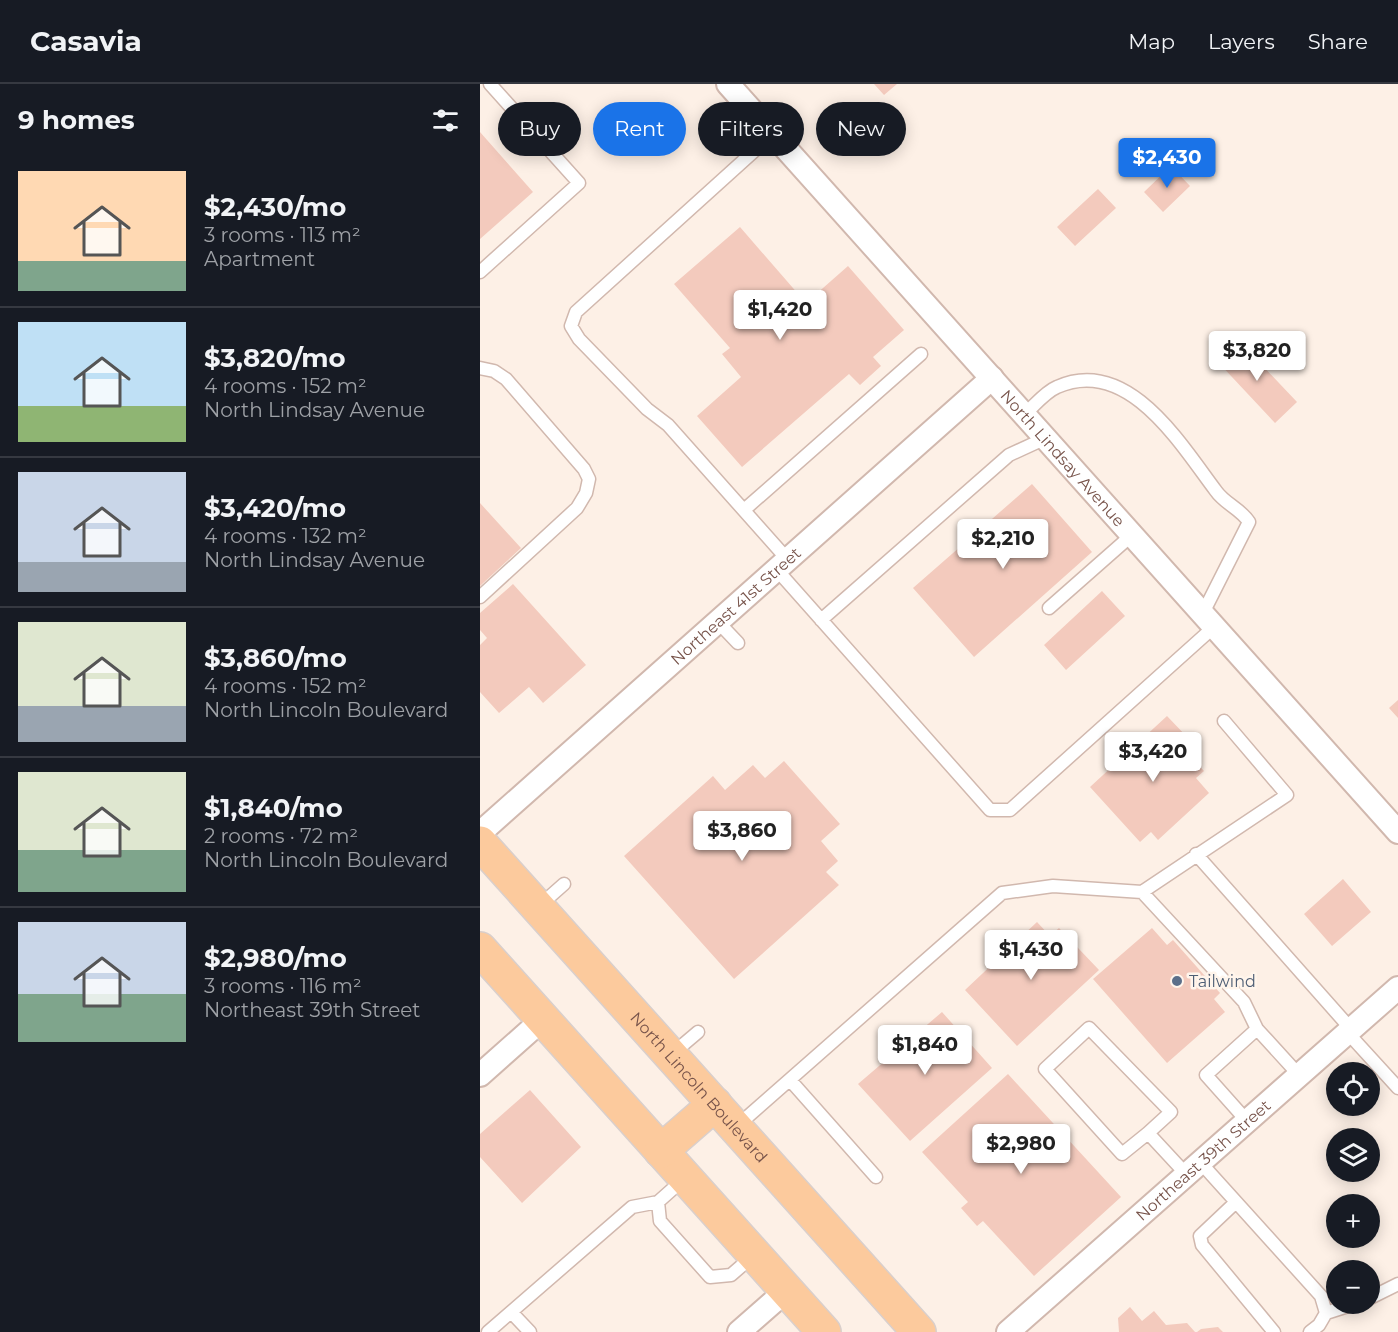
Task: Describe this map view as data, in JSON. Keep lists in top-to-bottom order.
{
  "streets": {
    "main road": ["North Lincoln Boulevard"],
    "street": ["North Lindsay Avenue", "Northeast 41st Street", "Northeast 39th Street"]
  },
  "crossings": [
    ["North Lindsay Avenue", "Northeast 41st Street"]
  ],
  "places": ["Tailwind"],
  "page": {
    "header": "Casavia",
    "nav": ["Map", "Layers", "Share"],
    "heading": "9 homes",
    "chip": [
      "Buy",
      "Rent",
      "Filters",
      "New"
    ],
    "price": [
      "$2,430",
      "$1,420",
      "$3,820",
      "$2,210",
      "$3,420",
      "$3,860",
      "$1,430",
      "$1,840",
      "$2,980"
    ],
    "list": [
      {
        "name": "$2,430/mo",
        "note": "3 rooms · 113 m² · Apartment"
      },
      {
        "name": "$3,820/mo",
        "note": "4 rooms · 152 m² · North Lindsay Avenue"
      },
      {
        "name": "$3,420/mo",
        "note": "4 rooms · 132 m² · North Lindsay Avenue"
      },
      {
        "name": "$3,860/mo",
        "note": "4 rooms · 152 m² · North Lincoln Boulevard"
      },
      {
        "name": "$1,840/mo",
        "note": "2 rooms · 72 m² · North Lincoln Boulevard"
      },
      {
        "name": "$2,980/mo",
        "note": "3 rooms · 116 m² · Northeast 39th Street"
      }
    ],
    "map_buttons": ["+", "−"]
  }
}
